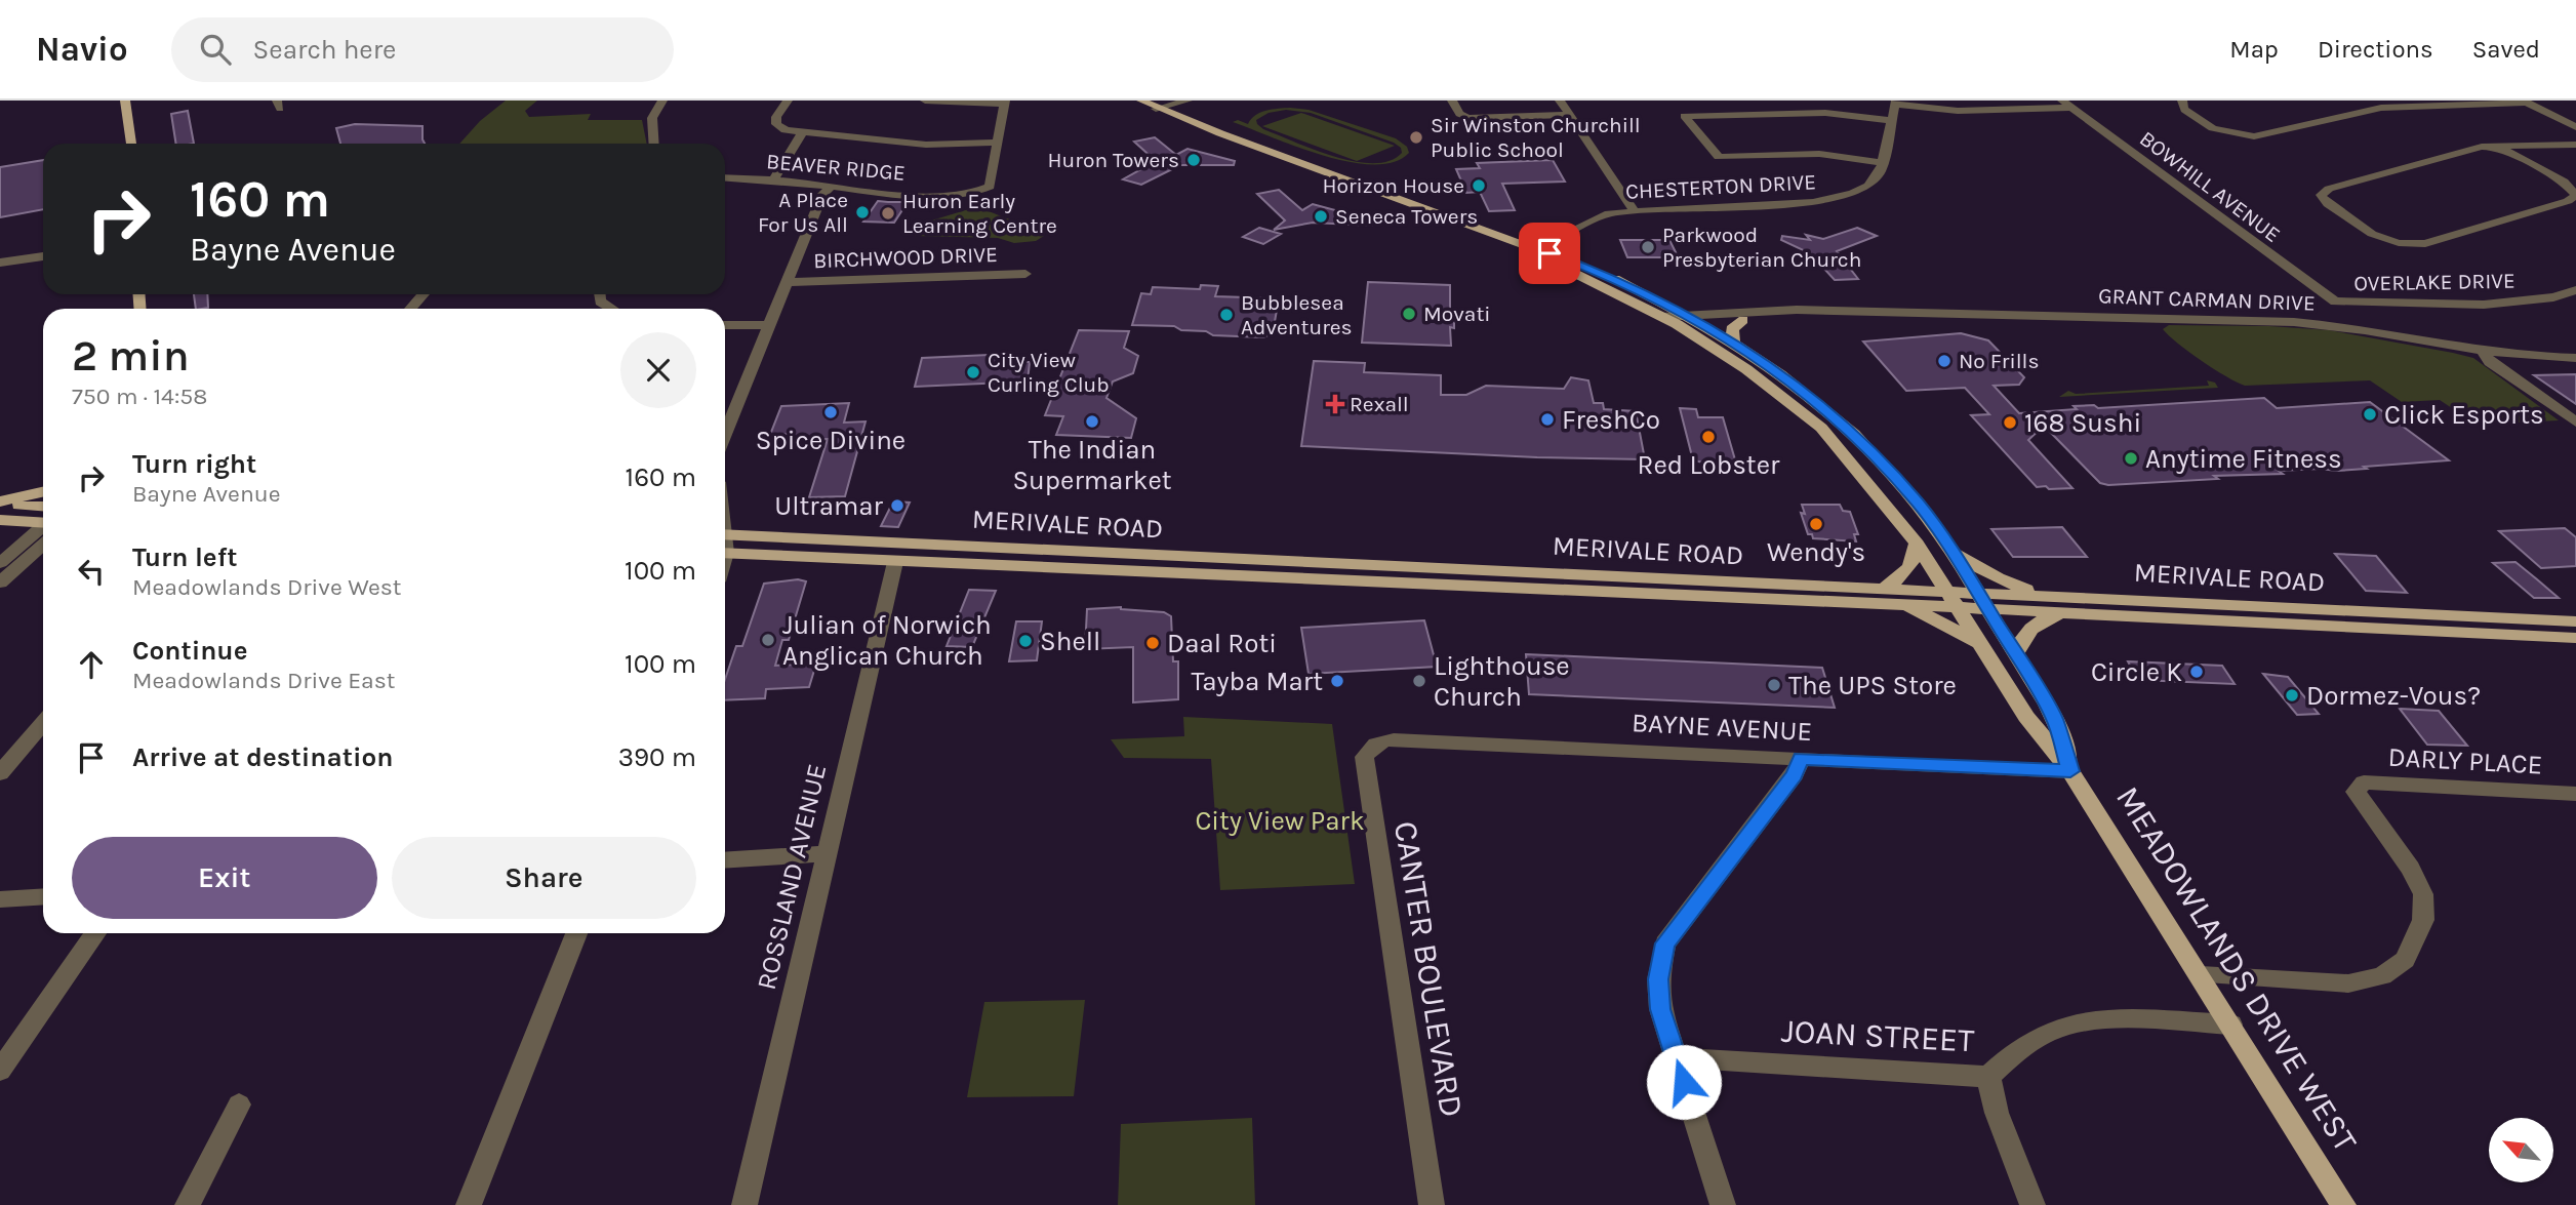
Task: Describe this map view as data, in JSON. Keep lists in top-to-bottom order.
{
  "streets": {
    "main road": ["MERIVALE ROAD", "MEADOWLANDS DRIVE WEST"],
    "street": [
      "BEAVER RIDGE",
      "CHESTERTON DRIVE",
      "BOWHILL AVENUE",
      "BIRCHWOOD DRIVE",
      "OVERLAKE DRIVE",
      "GRANT CARMAN DRIVE",
      "BAYNE AVENUE",
      "DARLY PLACE",
      "ROSSLAND AVENUE",
      "CANTER BOULEVARD",
      "JOAN STREET"
    ]
  },
  "crossings": [
    ["CHESTERTON DRIVE", "MEADOWLANDS DRIVE WEST"],
    ["BOWHILL AVENUE", "OVERLAKE DRIVE"],
    ["GRANT CARMAN DRIVE", "MEADOWLANDS DRIVE WEST"],
    ["MERIVALE ROAD", "ROSSLAND AVENUE"],
    ["MERIVALE ROAD", "MEADOWLANDS DRIVE WEST"],
    ["BAYNE AVENUE", "CANTER BOULEVARD"],
    ["BAYNE AVENUE", "MEADOWLANDS DRIVE WEST"],
    ["DARLY PLACE", "MEADOWLANDS DRIVE WEST"],
    ["MEADOWLANDS DRIVE WEST", "JOAN STREET"]
  ],
  "parks": ["City View Park"],
  "places": {
    "other": [
      "Sir Winston Churchill Public School",
      "Huron Towers",
      "Horizon House",
      "A Place For Us All",
      "Huron Early Learning Centre",
      "Seneca Towers",
      "Parkwood Presbyterian Church",
      "Movati",
      "Bubblesea Adventures",
      "No Frills",
      "City View Curling Club",
      "Spice Divine",
      "Click Esports",
      "FreshCo",
      "The Indian Supermarket",
      "168 Sushi",
      "Red Lobster",
      "Anytime Fitness",
      "Ultramar",
      "Wendy's",
      "Julian of Norwich Anglican Church",
      "Shell",
      "Daal Roti",
      "Circle K",
      "Tayba Mart",
      "Lighthouse Church",
      "The UPS Store",
      "Dormez-Vous?"
    ],
    "health": ["Rexall"]
  },
  "north": "top left",
  "page": {
    "header": "Navio",
    "search": "Search here",
    "nav": ["Map", "Directions", "Saved"],
    "turn": ["160 m", "Bayne Avenue"],
    "heading": ["2 min", "750 m · 14:58"],
    "list": [
      {
        "name": "Turn right",
        "note": "Bayne Avenue",
        "value": "160 m"
      },
      {
        "name": "Turn left",
        "note": "Meadowlands Drive West",
        "value": "100 m"
      },
      {
        "name": "Continue",
        "note": "Meadowlands Drive East",
        "value": "100 m"
      },
      {
        "name": "Arrive at destination",
        "value": "390 m"
      }
    ],
    "buttons": ["Exit", "Share"]
  }
}
